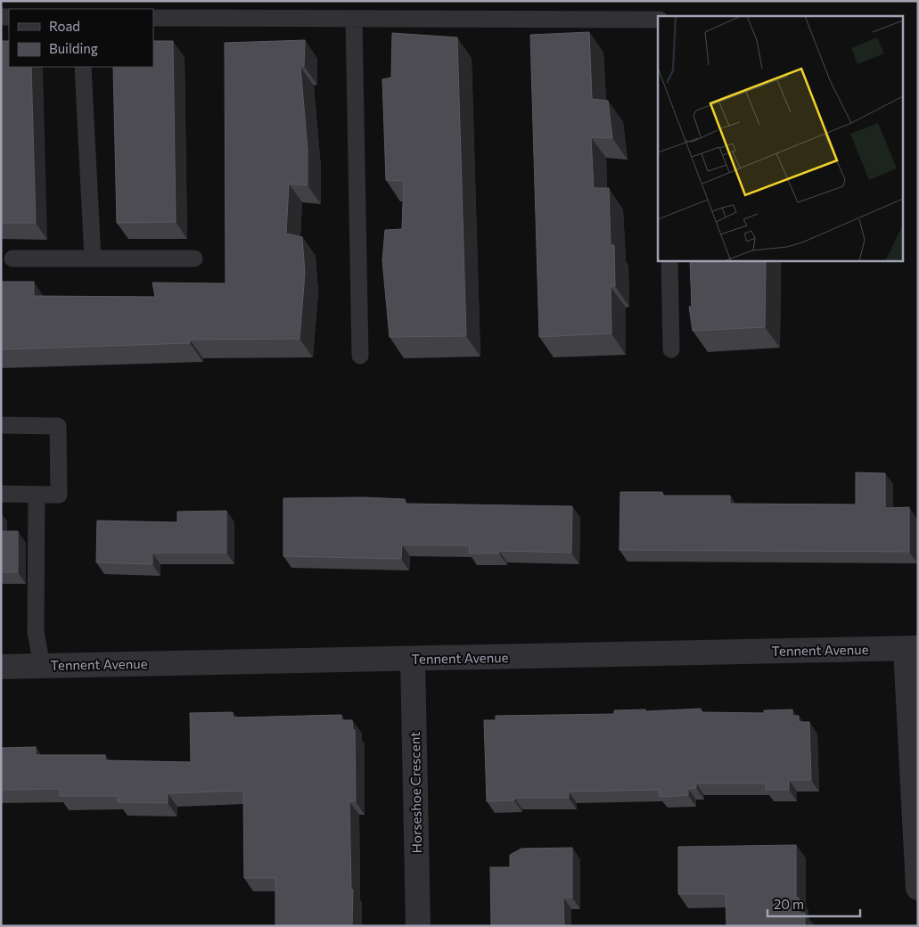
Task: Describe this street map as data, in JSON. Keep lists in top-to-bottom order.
{
  "streets": {
    "street": ["Tennent Avenue", "Horseshoe Crescent"]
  },
  "crossings": [
    ["Tennent Avenue", "Horseshoe Crescent"]
  ],
  "legend": ["Road", "Building"],
  "scale_bar": "20 m"
}
